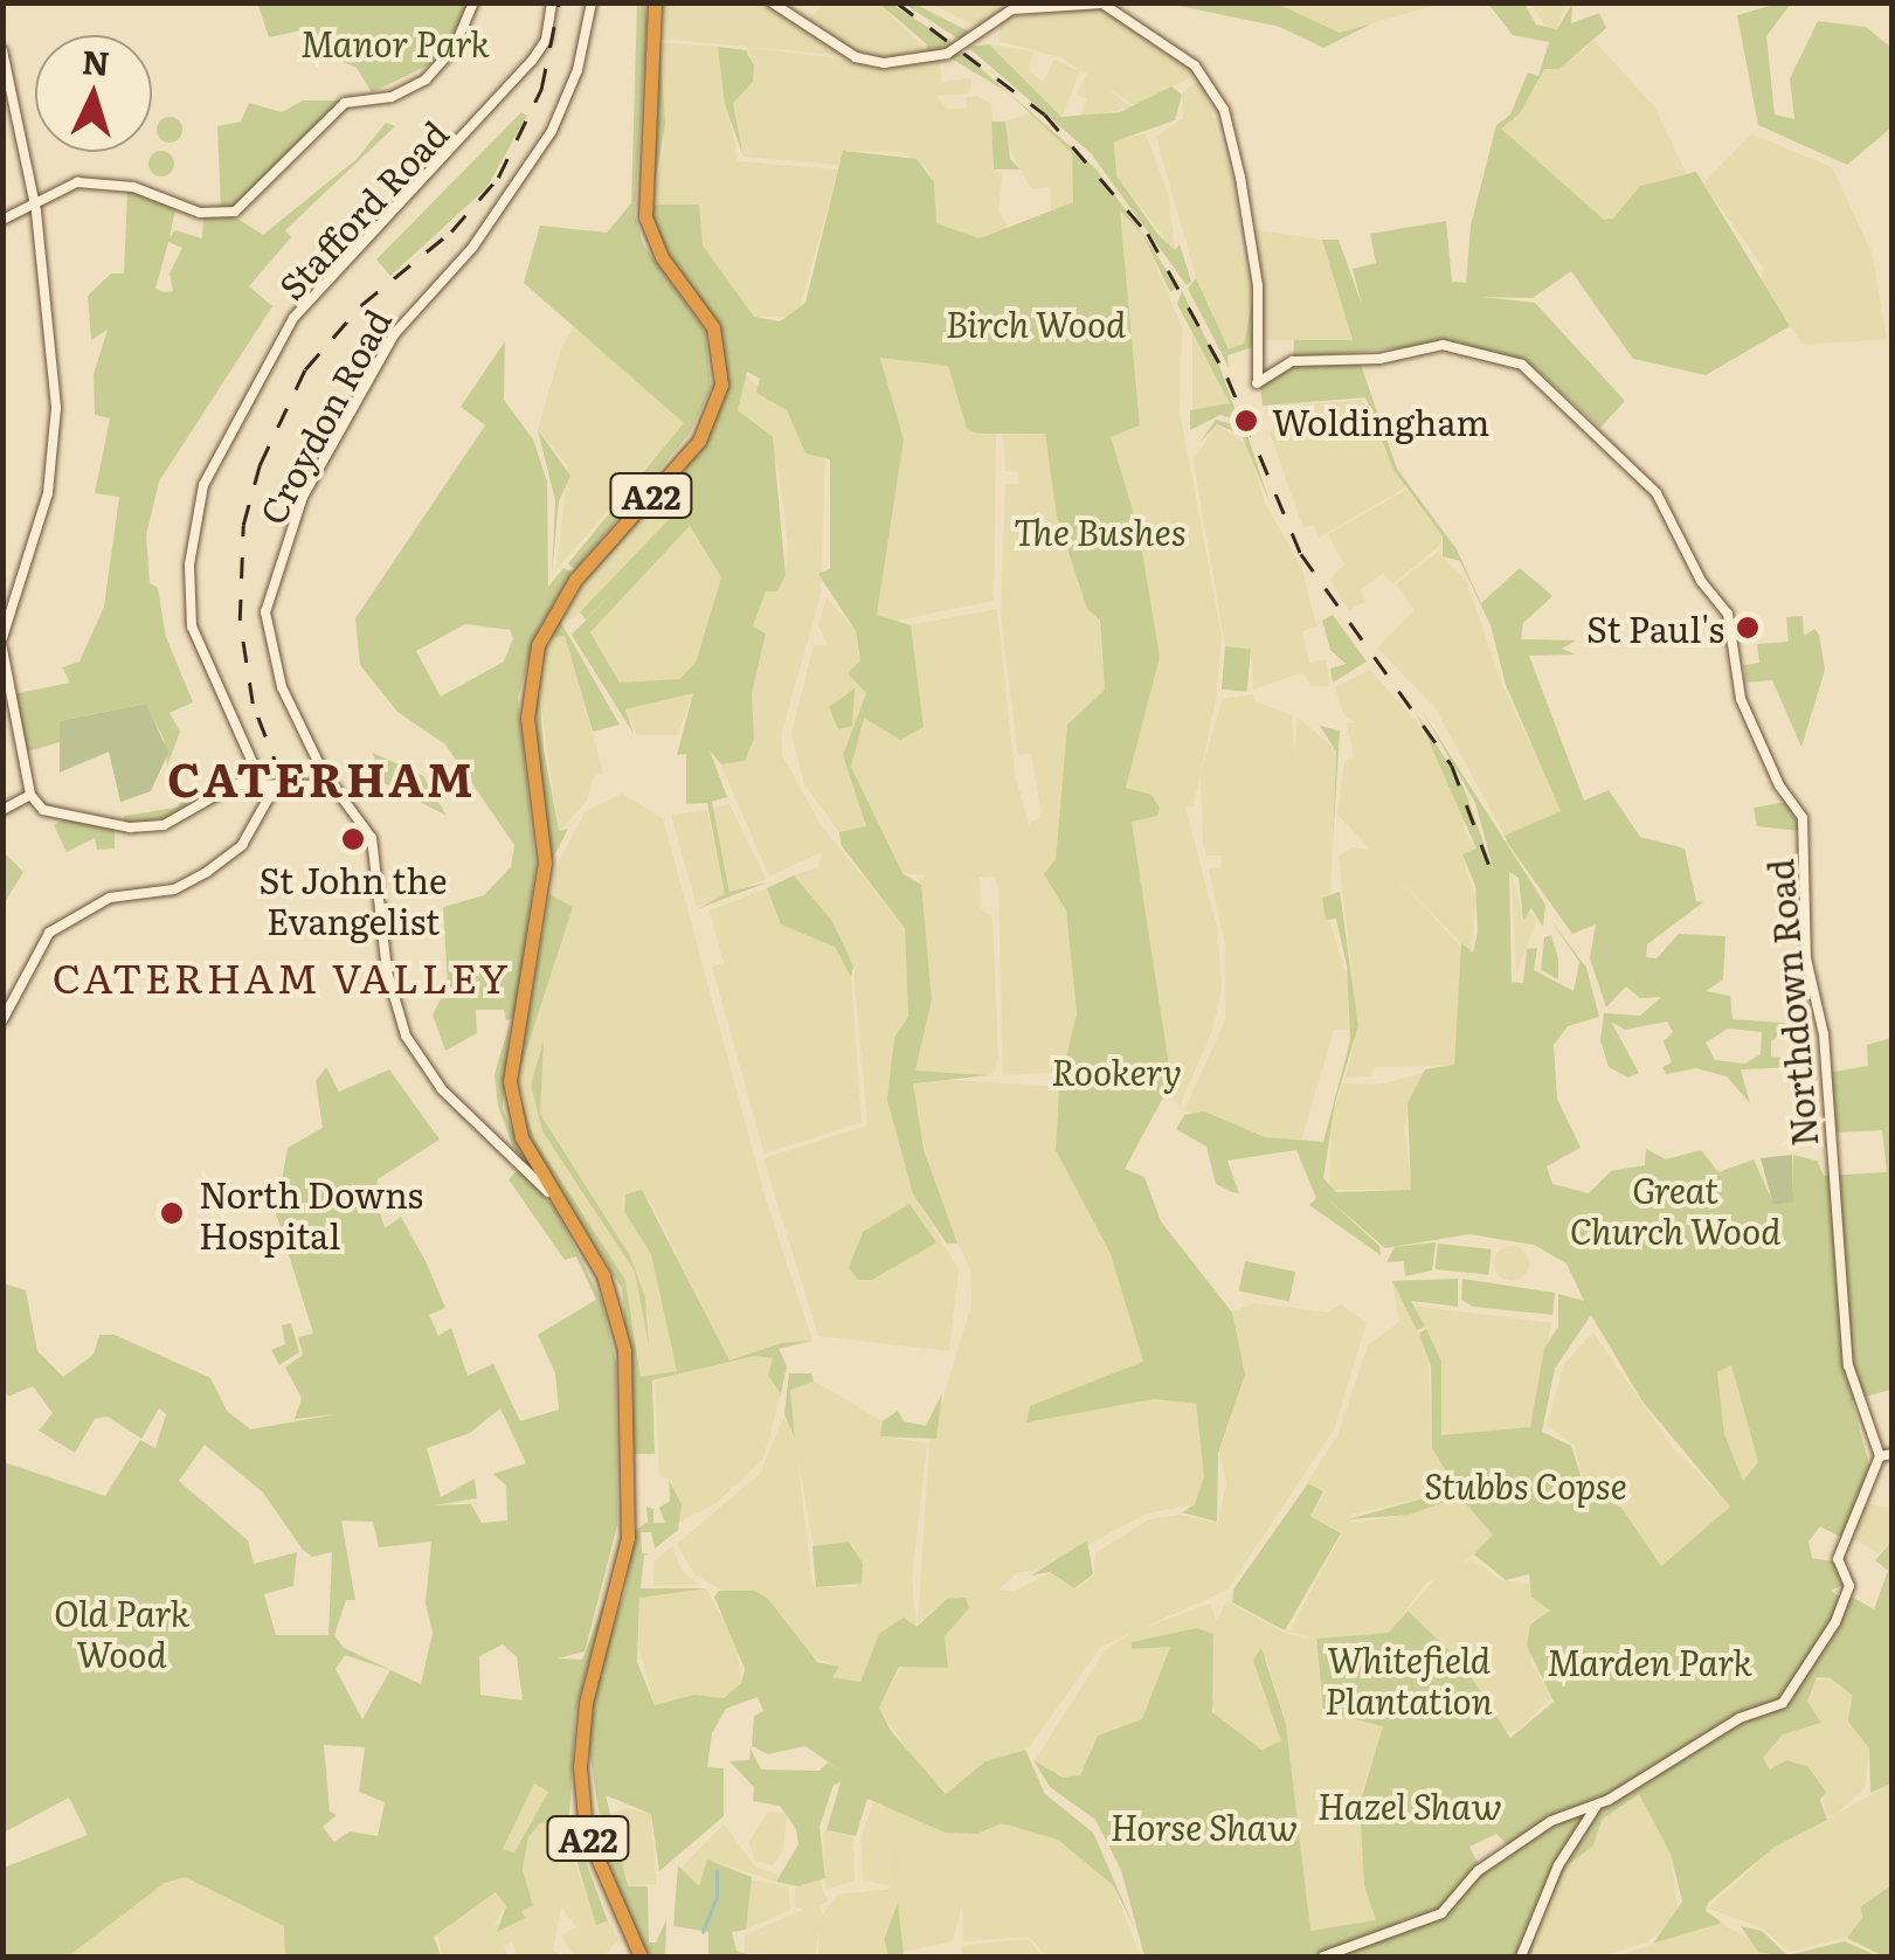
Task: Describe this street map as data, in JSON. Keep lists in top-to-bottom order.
{
  "streets": {
    "highway": ["A22"],
    "street": ["Stafford Road", "Croydon Road", "Northdown Road"]
  },
  "districts": ["CATERHAM", "CATERHAM VALLEY"],
  "parks": [
    "Manor Park",
    "Birch Wood",
    "The Bushes",
    "Rookery",
    "Great Church Wood",
    "Stubbs Copse",
    "Old Park Wood",
    "Whitefield Plantation",
    "Marden Park",
    "Hazel Shaw",
    "Horse Shaw"
  ],
  "places": [
    "Woldingham",
    "St Paul's",
    "St John the Evangelist",
    "North Downs Hospital"
  ],
  "north": "top"
}
